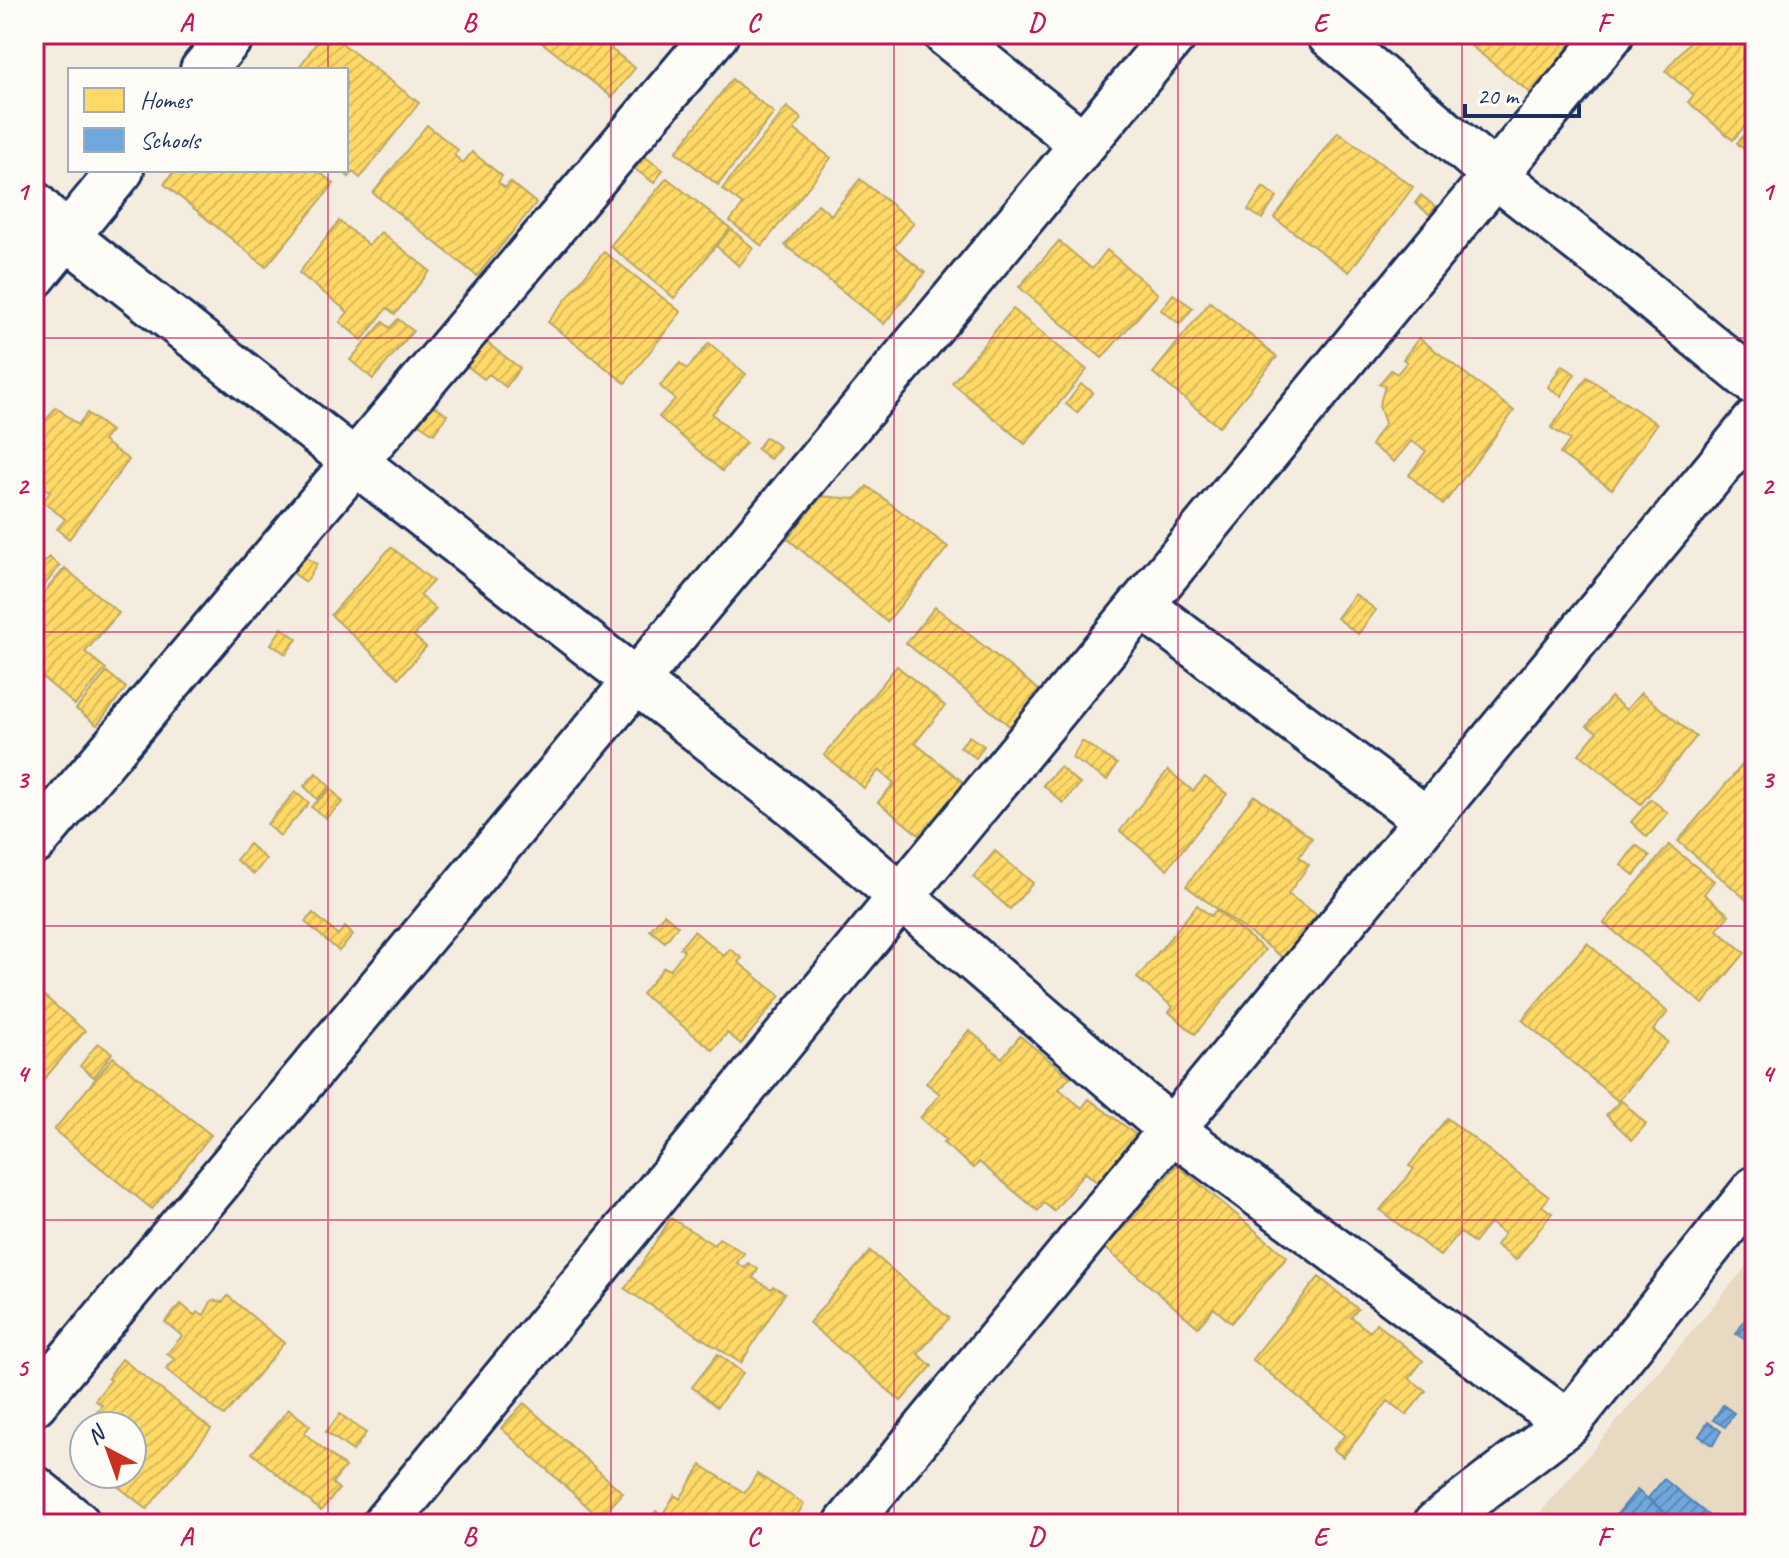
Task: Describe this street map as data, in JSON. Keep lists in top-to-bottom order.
{
  "legend": ["Homes", "Schools"],
  "scale_bar": "20 m",
  "north": "top left",
  "grid": {
    "columns": [
      "A",
      "B",
      "C",
      "D",
      "E",
      "F"
    ],
    "rows": [
      "1",
      "2",
      "3",
      "4",
      "5"
    ]
  }
}
